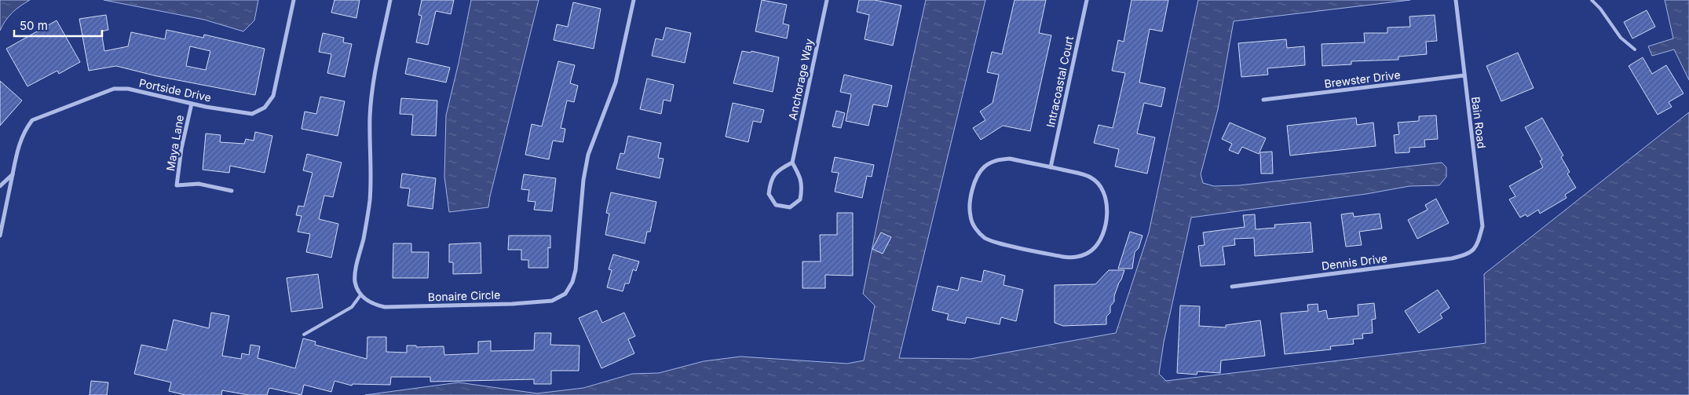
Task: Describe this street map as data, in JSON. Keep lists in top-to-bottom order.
{
  "streets": {
    "street": [
      "Anchorage Way",
      "Brewster Drive",
      "Intracoastal Court",
      "Portside Drive",
      "Bain Road",
      "Maya Lane",
      "Dennis Drive",
      "Bonaire Circle"
    ]
  },
  "crossings": [
    ["Brewster Drive", "Bain Road"],
    ["Portside Drive", "Maya Lane"],
    ["Bain Road", "Dennis Drive"]
  ],
  "scale_bar": "50 m"
}
